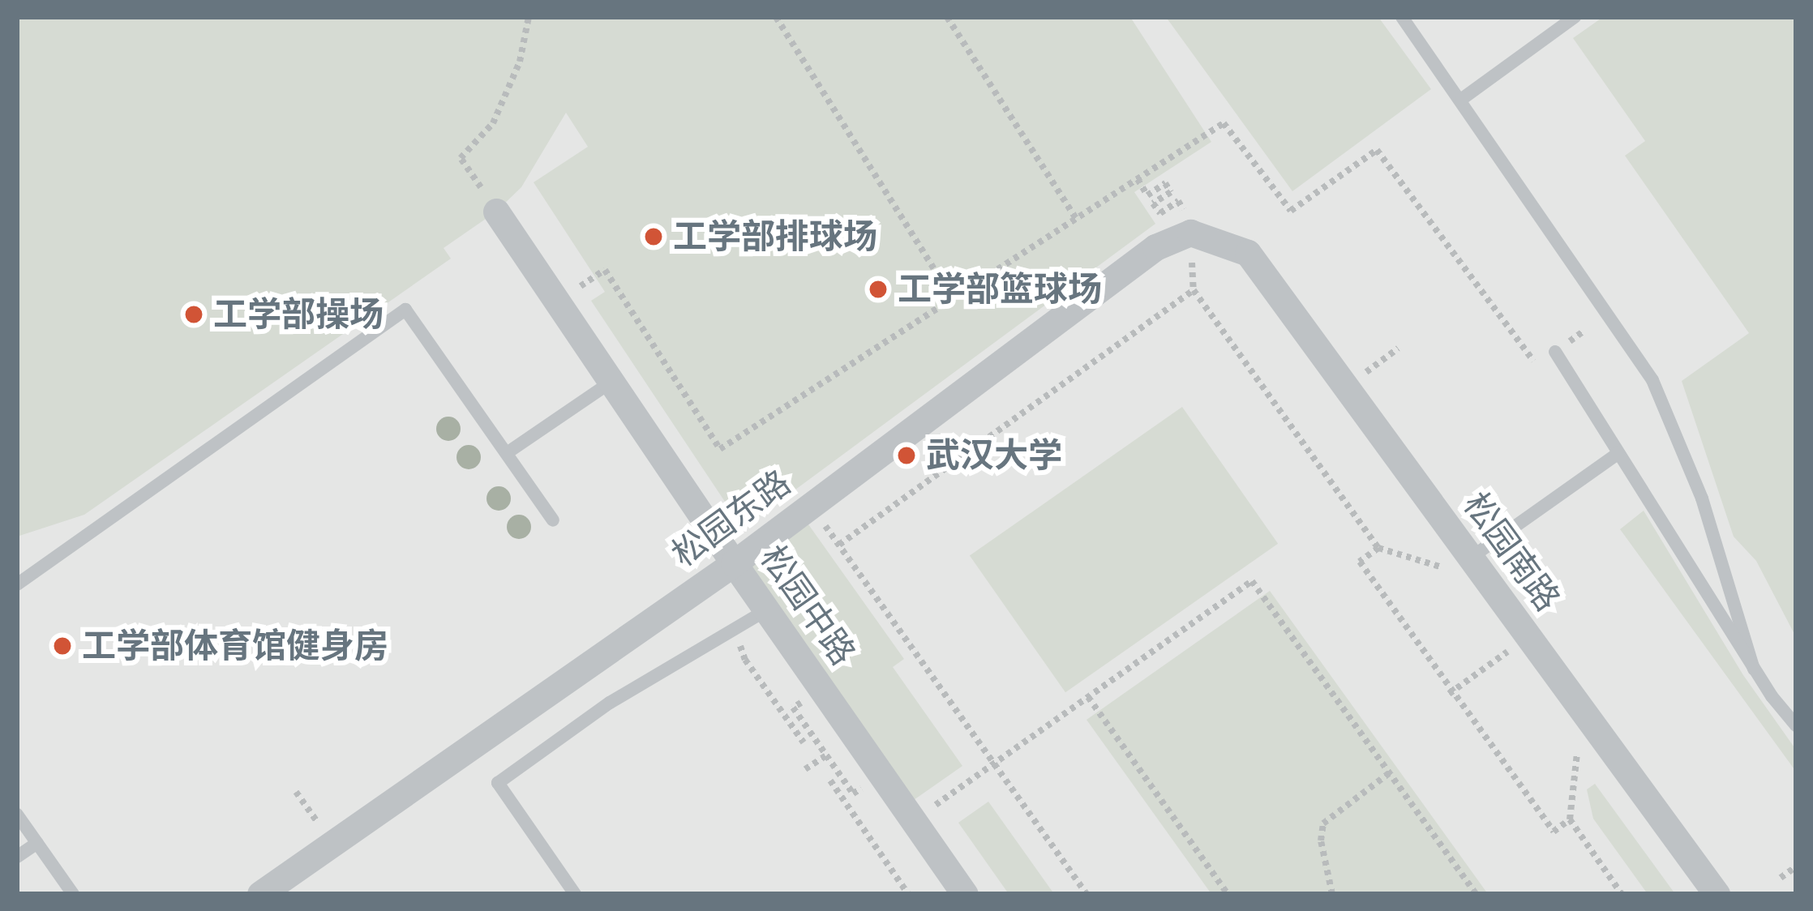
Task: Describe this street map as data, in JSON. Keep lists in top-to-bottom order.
{
  "streets": {
    "street": ["松园东路", "松园南路", "松园中路"]
  },
  "crossings": [
    ["松园东路", "松园南路"],
    ["松园东路", "松园中路"]
  ],
  "places": [
    "工学部排球场",
    "工学部篮球场",
    "工学部操场",
    "武汉大学",
    "工学部体育馆健身房"
  ]
}
